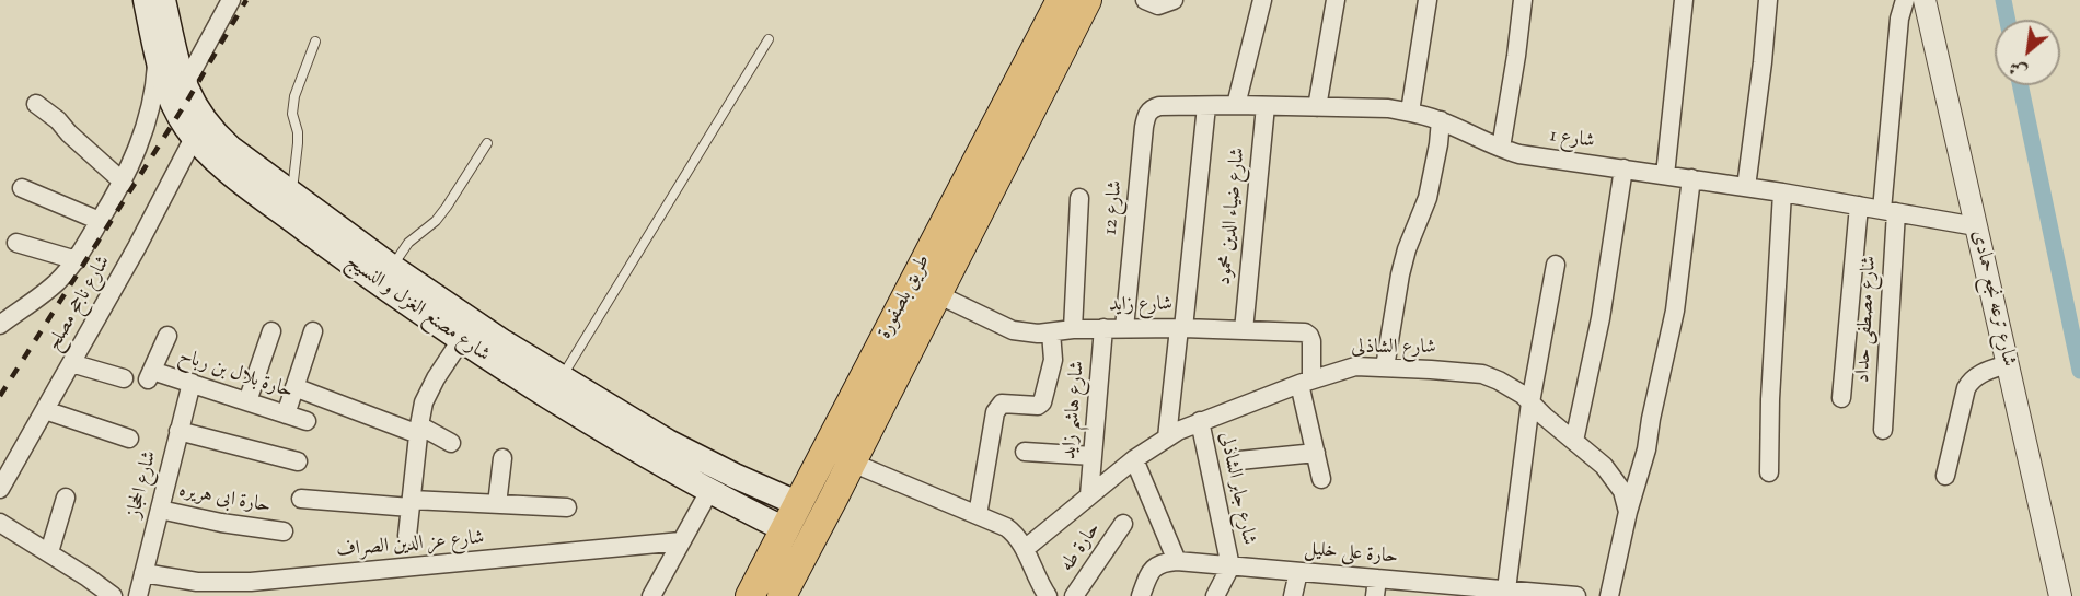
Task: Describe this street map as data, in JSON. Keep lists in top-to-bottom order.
{
  "streets": {
    "main road": ["طريق بلصفورة", "شارع مصنع الغزل و النسيج"],
    "street": [
      "شارع 1",
      "شارع 12",
      "شارع ضياء الدين محمود",
      "شارع ترعه نجع حمادى",
      "شارع ناجح مصلح",
      "شارع زايد",
      "شارع مصطفى حداد",
      "شارع الشاذلى",
      "حارة بلال بن رباح",
      "شارع هاشم زايد",
      "شارع الحجاز",
      "شارع جابر الشاذلى",
      "حارة ابى هريره",
      "شارع عز الدين الصراف",
      "حارة طه",
      "حارة على خليل"
    ]
  },
  "crossings": [
    ["شارع 1", "شارع 12"],
    ["شارع 1", "شارع ضياء الدين محمود"],
    ["شارع 1", "شارع ترعه نجع حمادى"],
    ["شارع 1", "شارع مصطفى حداد"],
    ["شارع 12", "شارع زايد"],
    ["شارع ضياء الدين محمود", "شارع زايد"],
    ["طريق بلصفورة", "شارع زايد"],
    ["طريق بلصفورة", "شارع مصنع الغزل و النسيج"],
    ["شارع ناجح مصلح", "شارع مصنع الغزل و النسيج"],
    ["شارع زايد", "شارع الشاذلى"],
    ["شارع زايد", "شارع هاشم زايد"],
    ["شارع الشاذلى", "شارع هاشم زايد"],
    ["شارع الشاذلى", "شارع جابر الشاذلى"],
    ["حارة بلال بن رباح", "شارع الحجاز"],
    ["شارع الحجاز", "حارة ابى هريره"],
    ["شارع الحجاز", "شارع عز الدين الصراف"],
    ["شارع جابر الشاذلى", "حارة على خليل"]
  ],
  "north": "bottom left"
}
